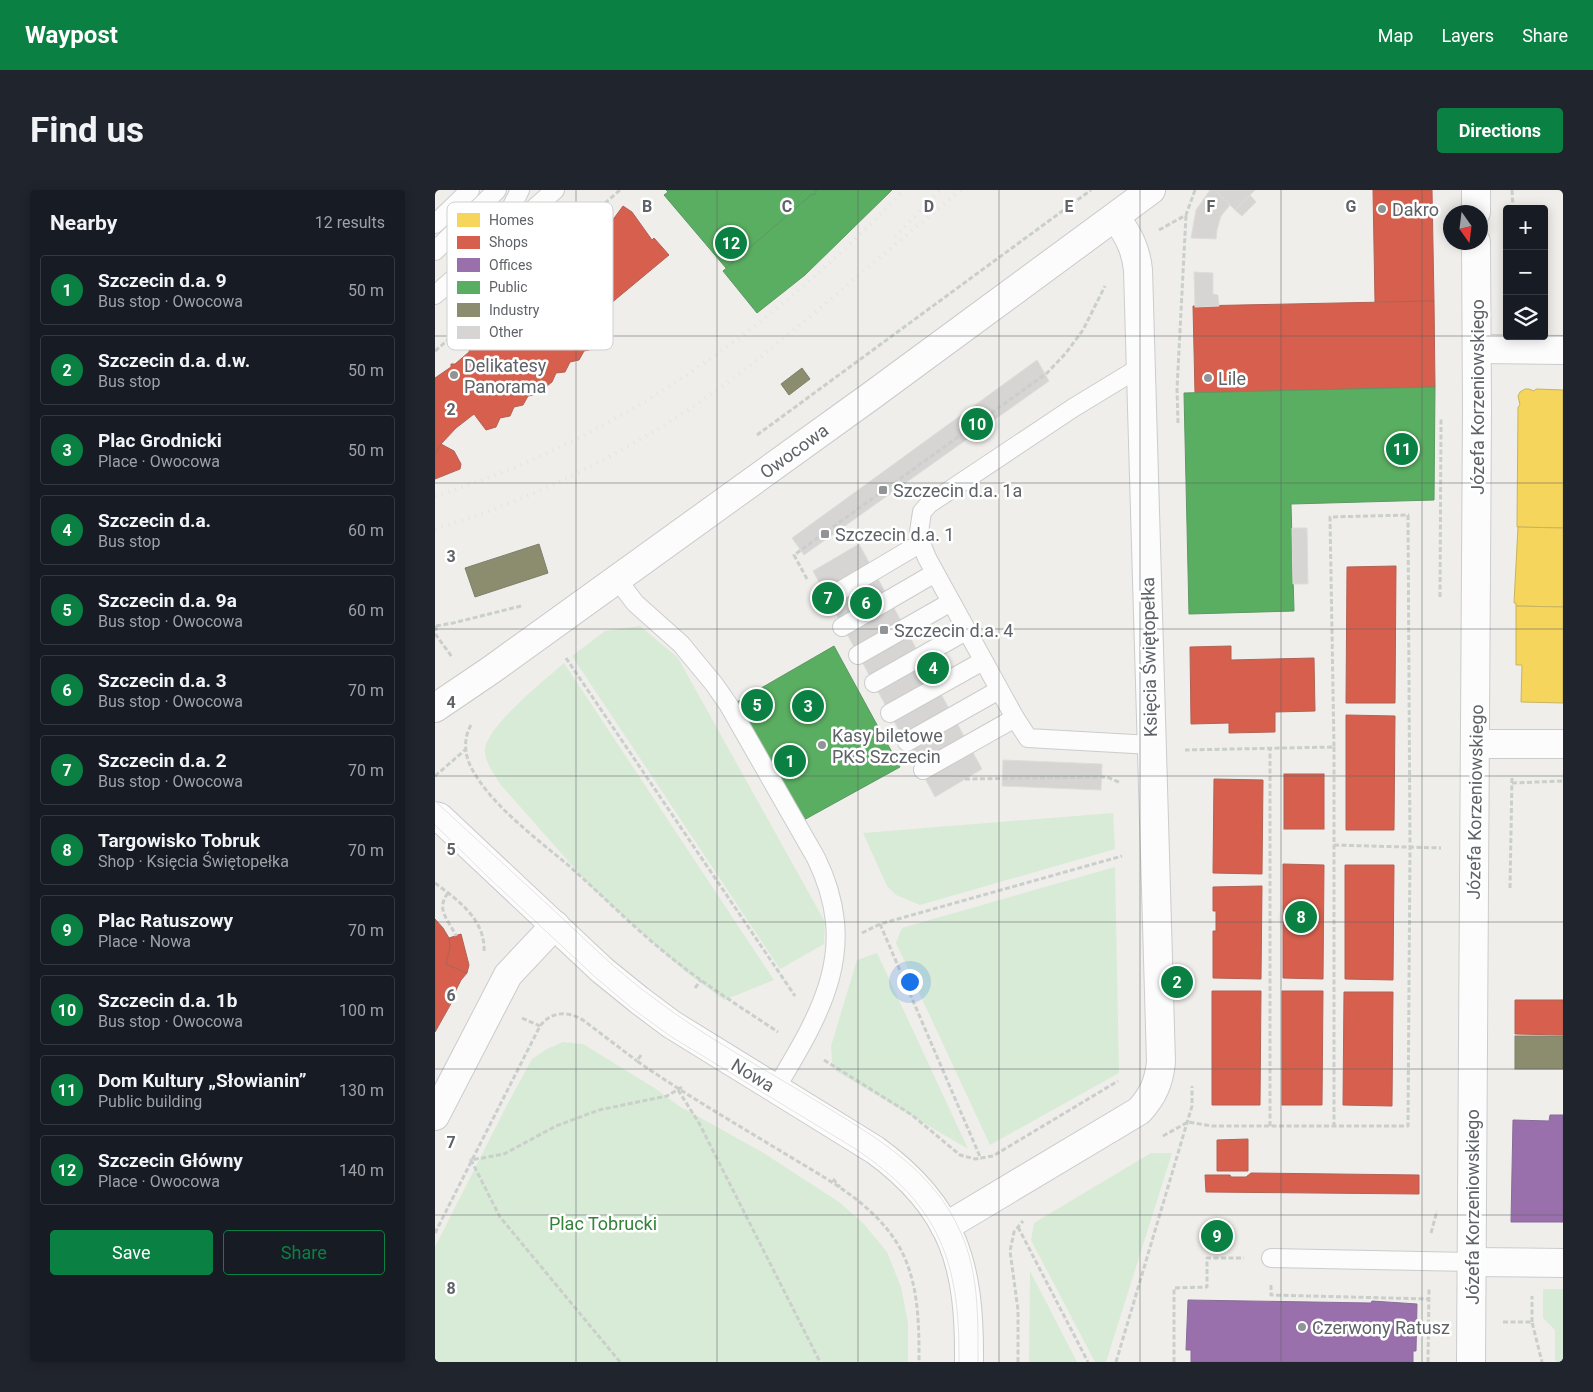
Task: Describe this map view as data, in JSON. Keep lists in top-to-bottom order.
{
  "streets": {
    "street": [
      "Józefa Korzeniowskiego",
      "Owocowa",
      "Księcia Świętopełka",
      "Nowa"
    ]
  },
  "crossings": [
    ["Owocowa", "Księcia Świętopełka"],
    ["Księcia Świętopełka", "Nowa"]
  ],
  "parks": ["Plac Tobrucki"],
  "places": {
    "other": [
      "Dakro",
      "Delikatesy Panorama",
      "Lile",
      "Kasy biletowe PKS Szczecin",
      "Czerwony Ratusz"
    ],
    "transit": ["Szczecin d.a. 1a", "Szczecin d.a. 1", "Szczecin d.a. 4"]
  },
  "legend": [
    "Homes",
    "Shops",
    "Offices",
    "Public",
    "Industry",
    "Other"
  ],
  "north": "bottom",
  "page": {
    "header": "Waypost",
    "nav": ["Map", "Layers", "Share"],
    "buttons": [
      "Directions",
      ["Save", "Share"]
    ],
    "title": "Find us",
    "heading": ["Nearby", "12 results"],
    "map_buttons": ["+", "−"],
    "pins": [
      "12",
      "10",
      "11",
      "7",
      "6",
      "4",
      "5",
      "3",
      "1",
      "8",
      "2",
      "9"
    ],
    "list": [
      {
        "mark": "1",
        "name": "Szczecin d.a. 9",
        "note": "Bus stop · Owocowa",
        "value": "50 m"
      },
      {
        "mark": "2",
        "name": "Szczecin d.a. d.w.",
        "note": "Bus stop",
        "value": "50 m"
      },
      {
        "mark": "3",
        "name": "Plac Grodnicki",
        "note": "Place · Owocowa",
        "value": "50 m"
      },
      {
        "mark": "4",
        "name": "Szczecin d.a.",
        "note": "Bus stop",
        "value": "60 m"
      },
      {
        "mark": "5",
        "name": "Szczecin d.a. 9a",
        "note": "Bus stop · Owocowa",
        "value": "60 m"
      },
      {
        "mark": "6",
        "name": "Szczecin d.a. 3",
        "note": "Bus stop · Owocowa",
        "value": "70 m"
      },
      {
        "mark": "7",
        "name": "Szczecin d.a. 2",
        "note": "Bus stop · Owocowa",
        "value": "70 m"
      },
      {
        "mark": "8",
        "name": "Targowisko Tobruk",
        "note": "Shop · Księcia Świętopełka",
        "value": "70 m"
      },
      {
        "mark": "9",
        "name": "Plac Ratuszowy",
        "note": "Place · Nowa",
        "value": "70 m"
      },
      {
        "mark": "10",
        "name": "Szczecin d.a. 1b",
        "note": "Bus stop · Owocowa",
        "value": "100 m"
      },
      {
        "mark": "11",
        "name": "Dom Kultury „Słowianin”",
        "note": "Public building",
        "value": "130 m"
      },
      {
        "mark": "12",
        "name": "Szczecin Główny",
        "note": "Place · Owocowa",
        "value": "140 m"
      }
    ]
  },
  "grid": {
    "columns": [
      "B",
      "C",
      "D",
      "E",
      "F",
      "G"
    ],
    "rows": [
      "2",
      "3",
      "4",
      "5",
      "6",
      "7",
      "8"
    ]
  }
}
